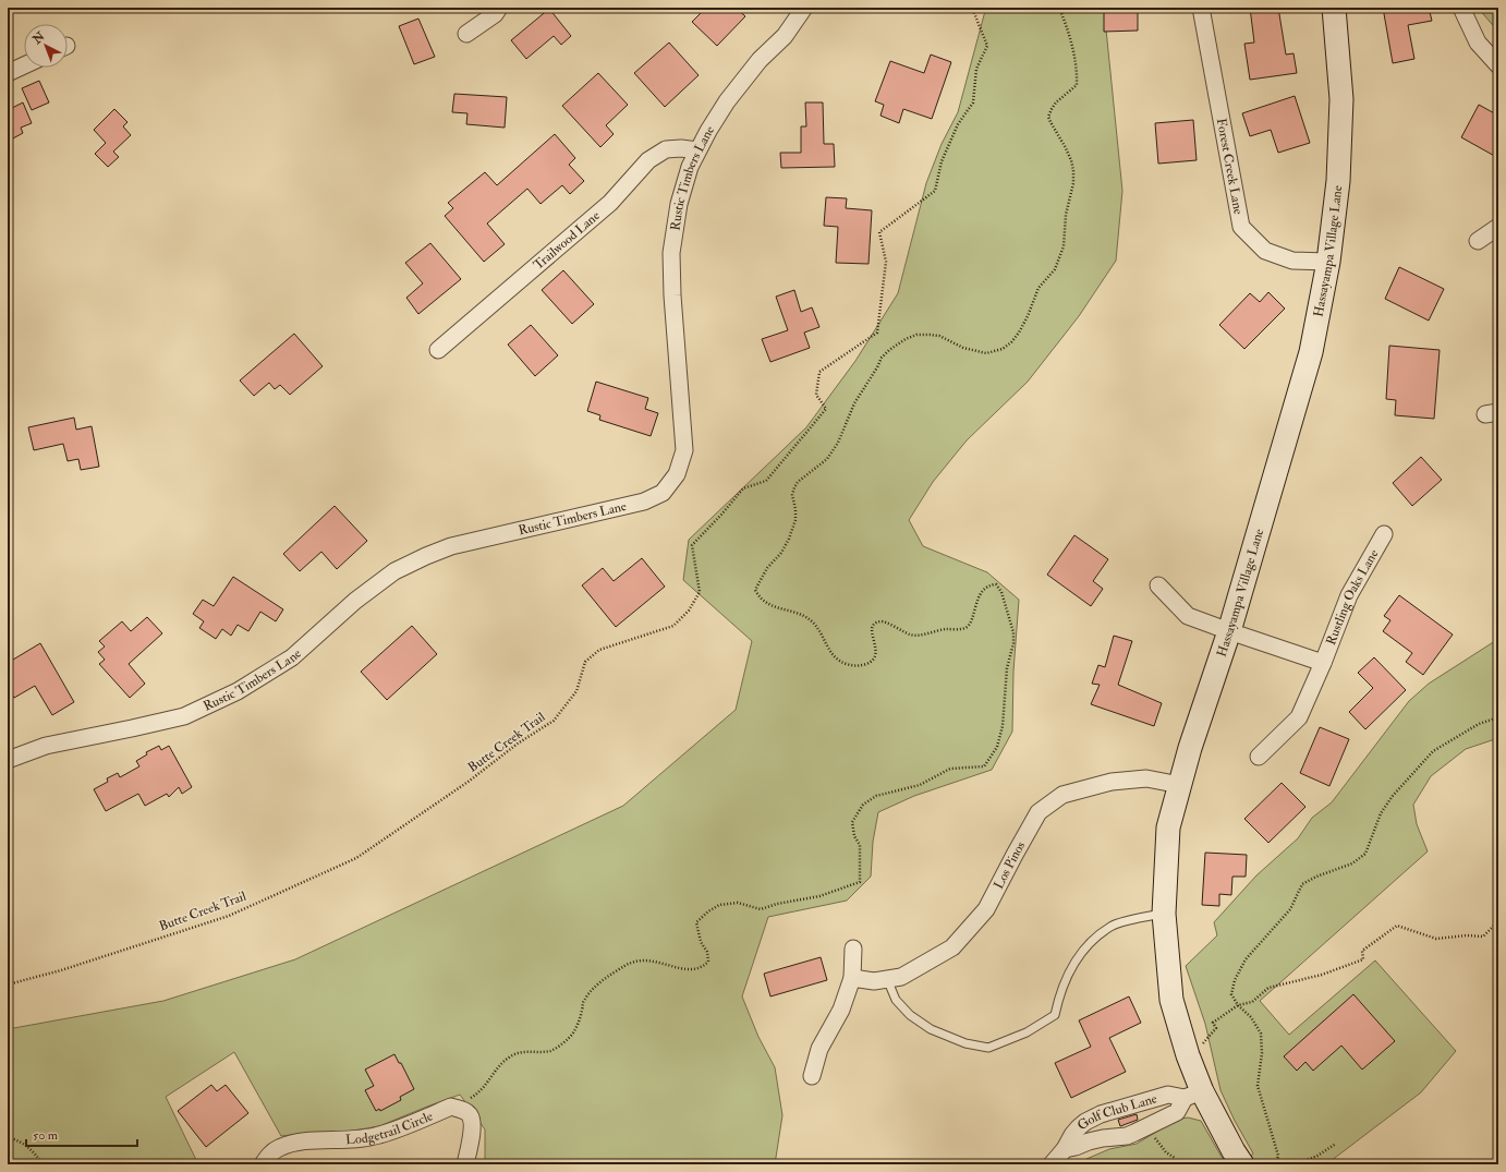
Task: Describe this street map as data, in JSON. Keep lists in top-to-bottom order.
{
  "streets": {
    "street": [
      "Forest Creek Lane",
      "Rustic Timbers Lane",
      "Trailwood Lane",
      "Hassayampa Village Lane",
      "Rustling Oaks Lane",
      "Los Pinos",
      "Golf Club Lane",
      "Lodgetrail Circle"
    ],
    "path": ["Butte Creek Trail"]
  },
  "crossings": [
    ["Forest Creek Lane", "Hassayampa Village Lane"],
    ["Rustic Timbers Lane", "Trailwood Lane"],
    ["Hassayampa Village Lane", "Los Pinos"],
    ["Hassayampa Village Lane", "Golf Club Lane"]
  ],
  "scale_bar": "50 m",
  "north": "top left"
}
